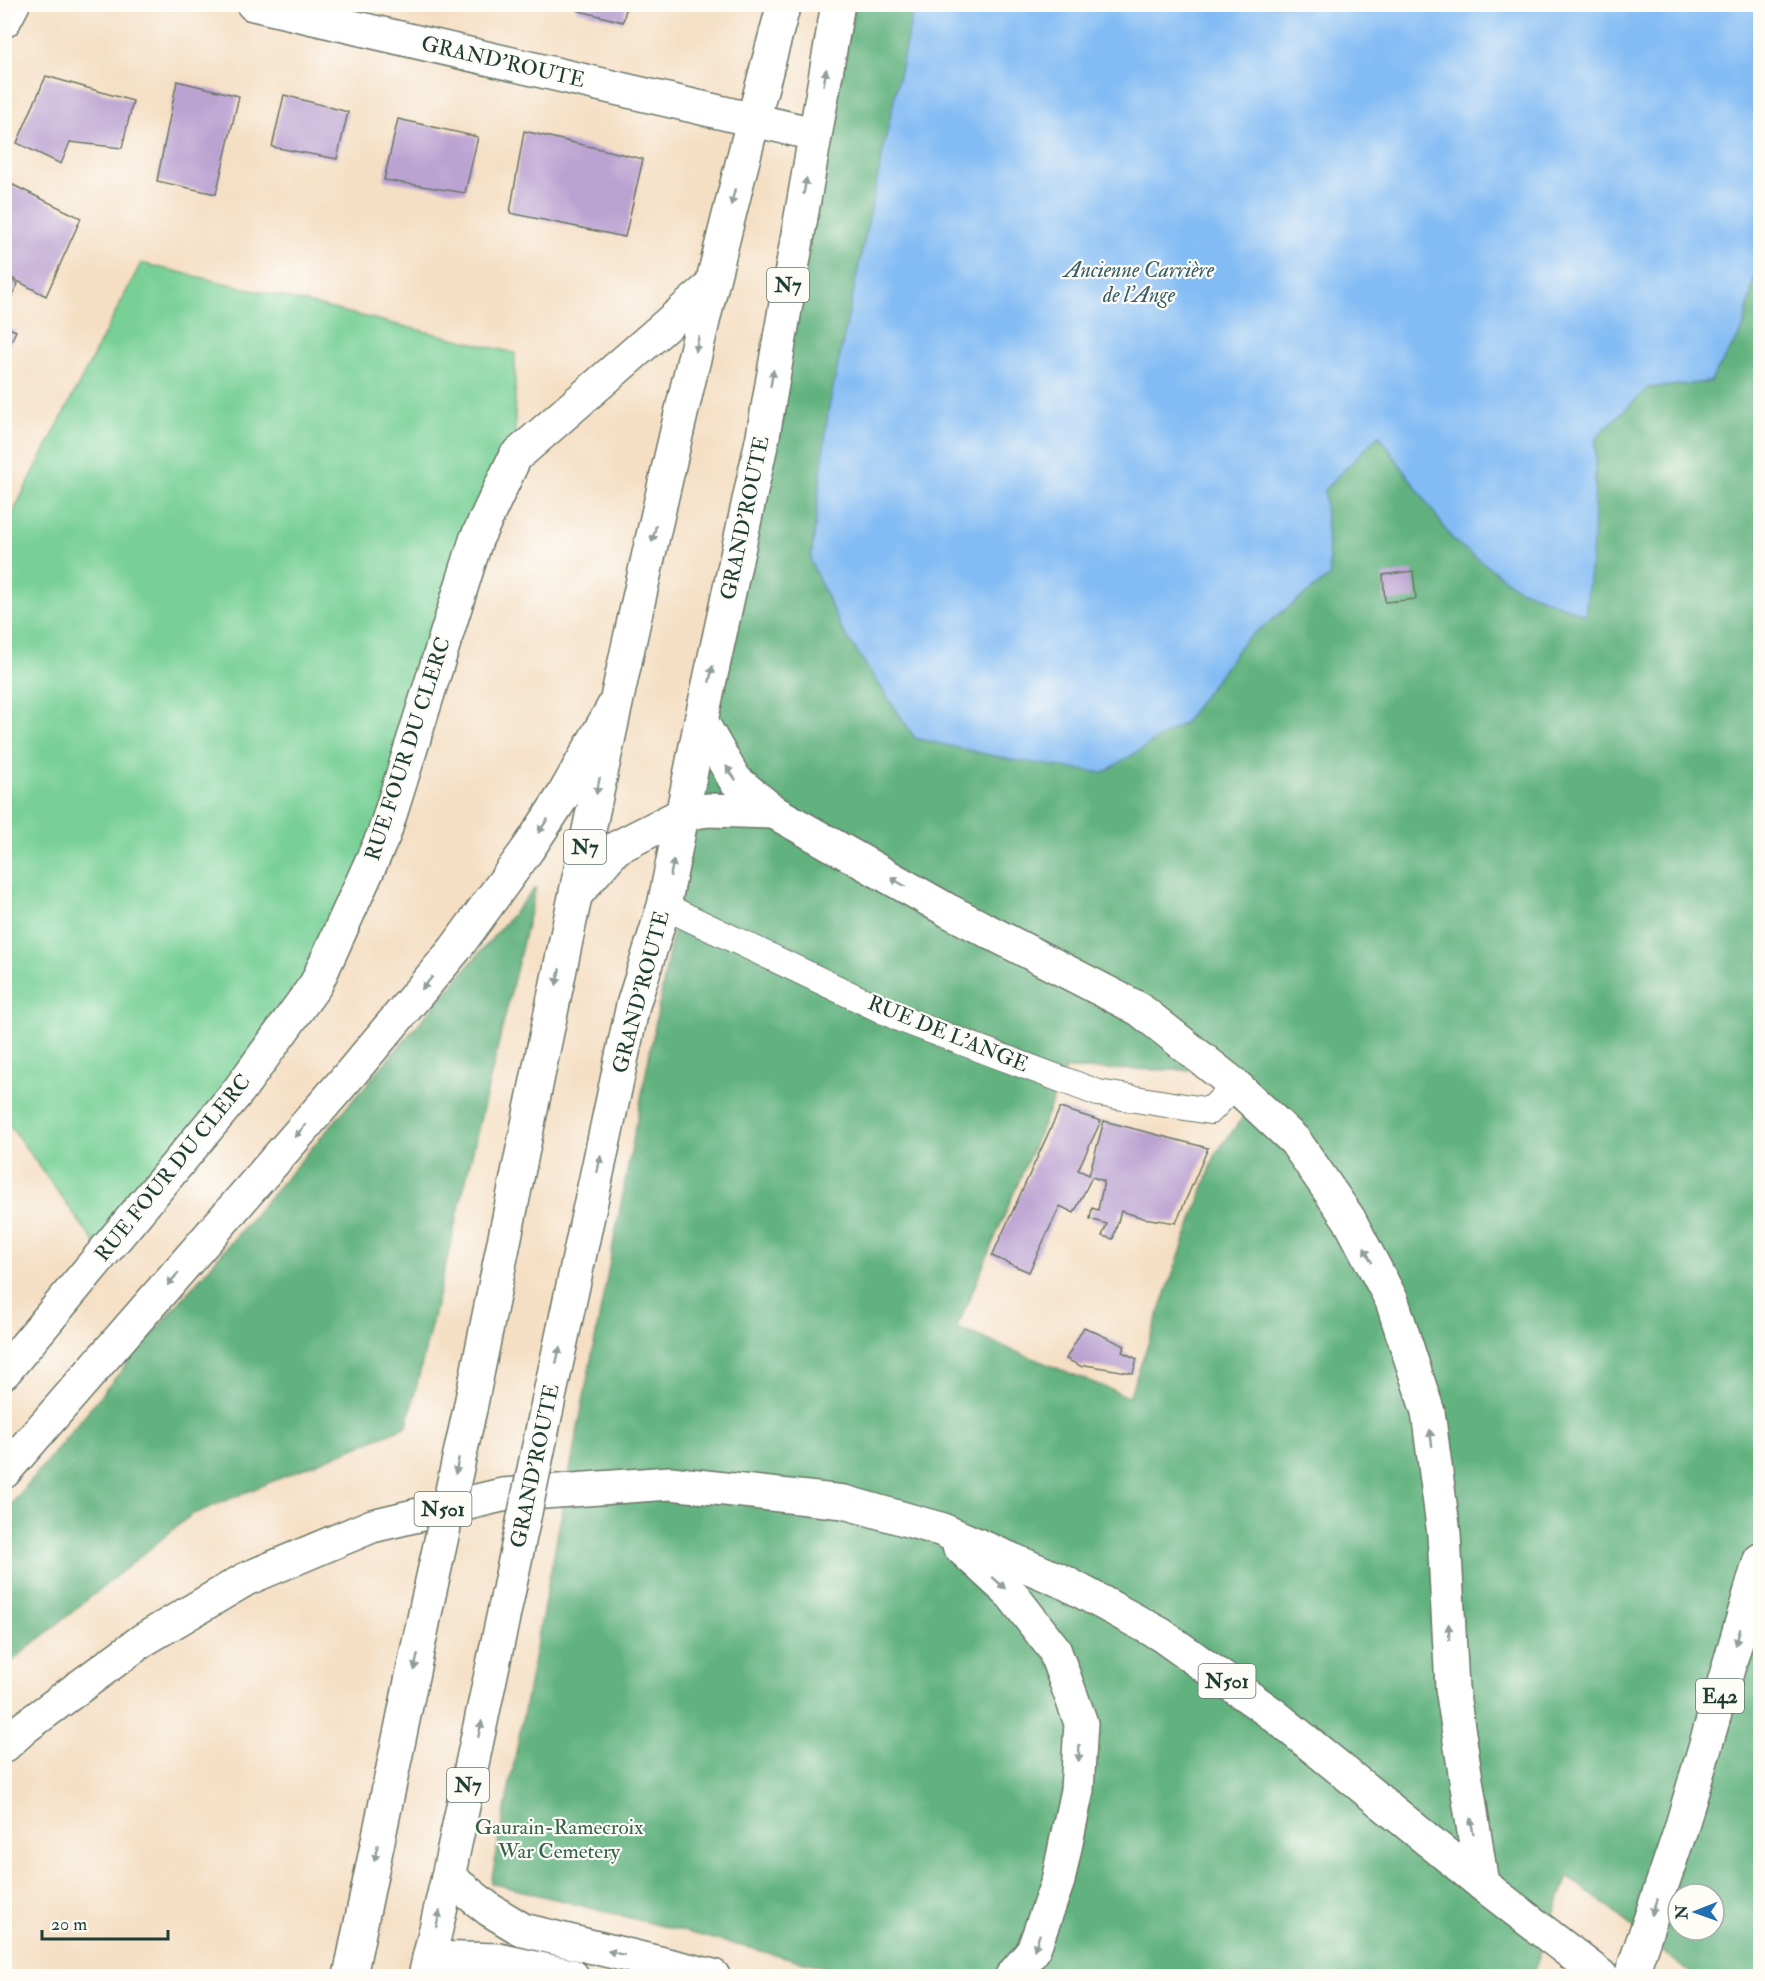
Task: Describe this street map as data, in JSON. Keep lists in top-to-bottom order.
{
  "streets": {
    "main road": [
      "GRAND'ROUTE",
      "N7",
      "RUE FOUR DU CLERC",
      "N501",
      "E42"
    ],
    "lane": ["RUE DE L'ANGE"]
  },
  "crossings": [
    ["GRAND'ROUTE", "N7"],
    ["GRAND'ROUTE", "RUE DE L'ANGE"],
    ["N7", "RUE FOUR DU CLERC"]
  ],
  "water": ["Ancienne Carrière de l'Ange"],
  "parks": ["Gaurain-Ramecroix War Cemetery"],
  "scale_bar": "20 m",
  "north": "left"
}
